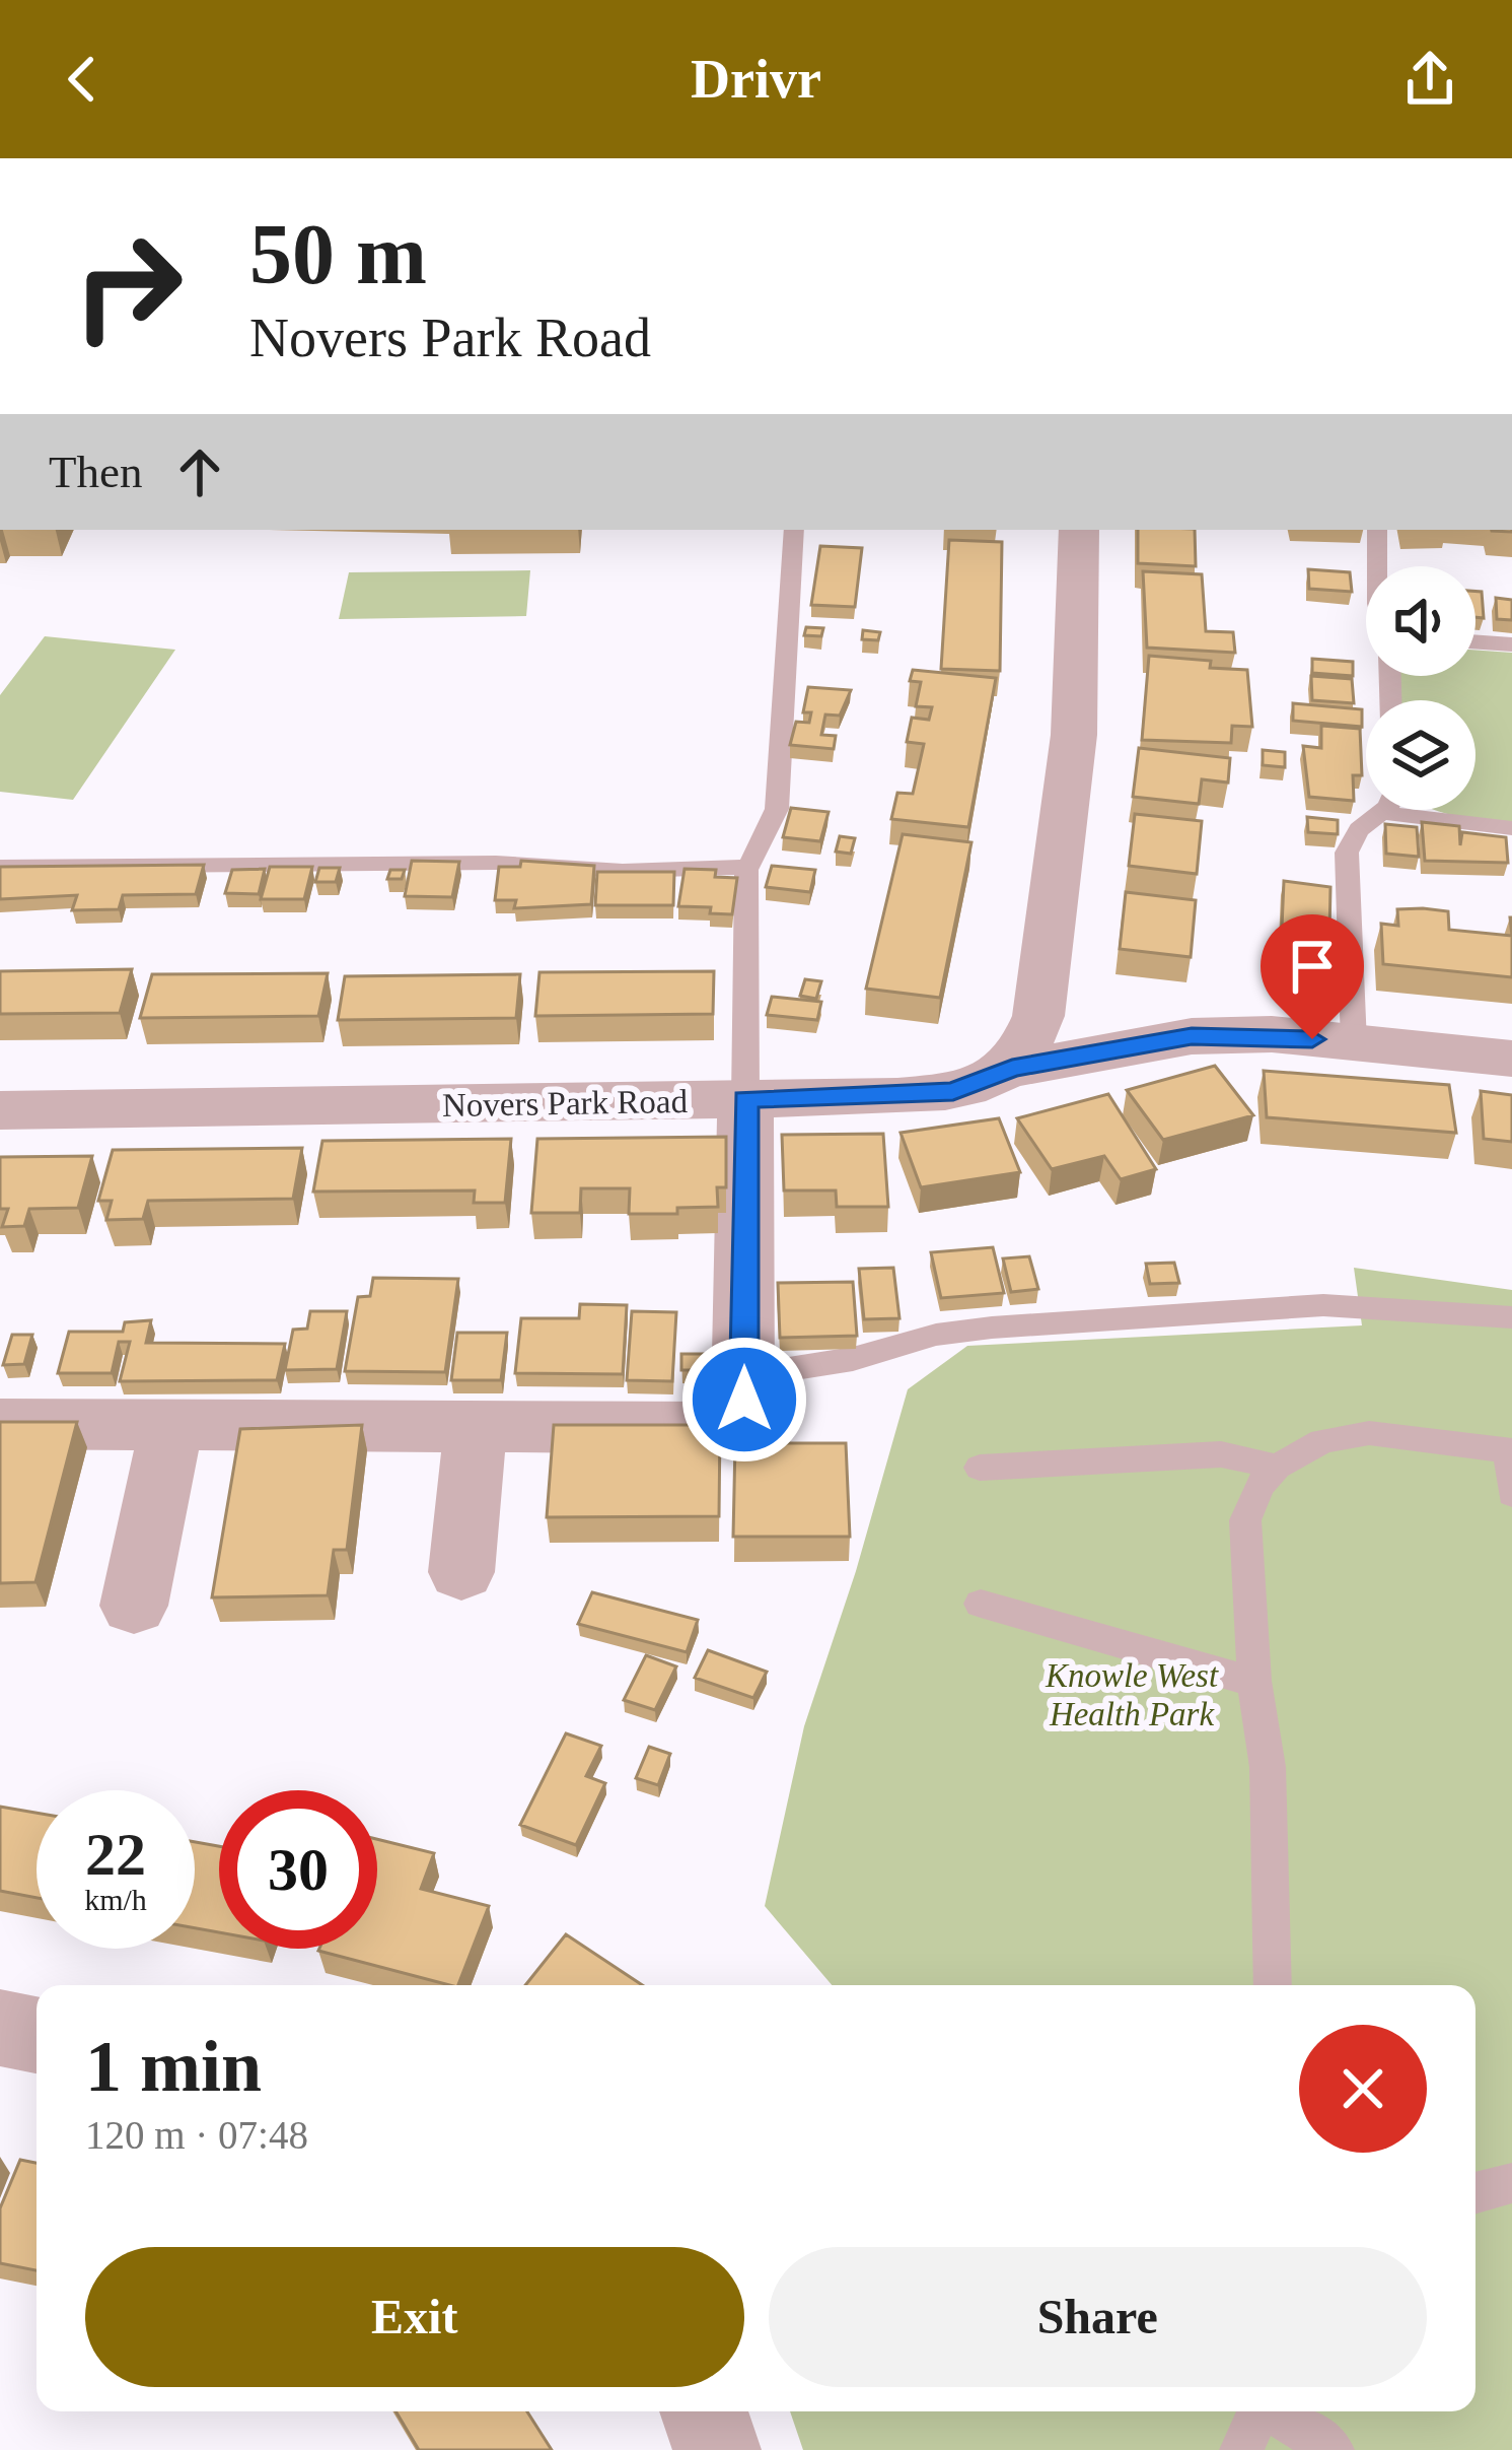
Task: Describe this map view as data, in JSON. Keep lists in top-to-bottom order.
{
  "streets": {
    "street": ["Novers Park Road"]
  },
  "parks": ["Knowle West Health Park"],
  "page": {
    "header": "Drivr",
    "turn": ["50 m", "Novers Park Road"],
    "then": "Then",
    "speed": "22 km/h",
    "limit": "30",
    "heading": ["1 min", "120 m · 07:48"],
    "buttons": ["Exit", "Share"]
  }
}
